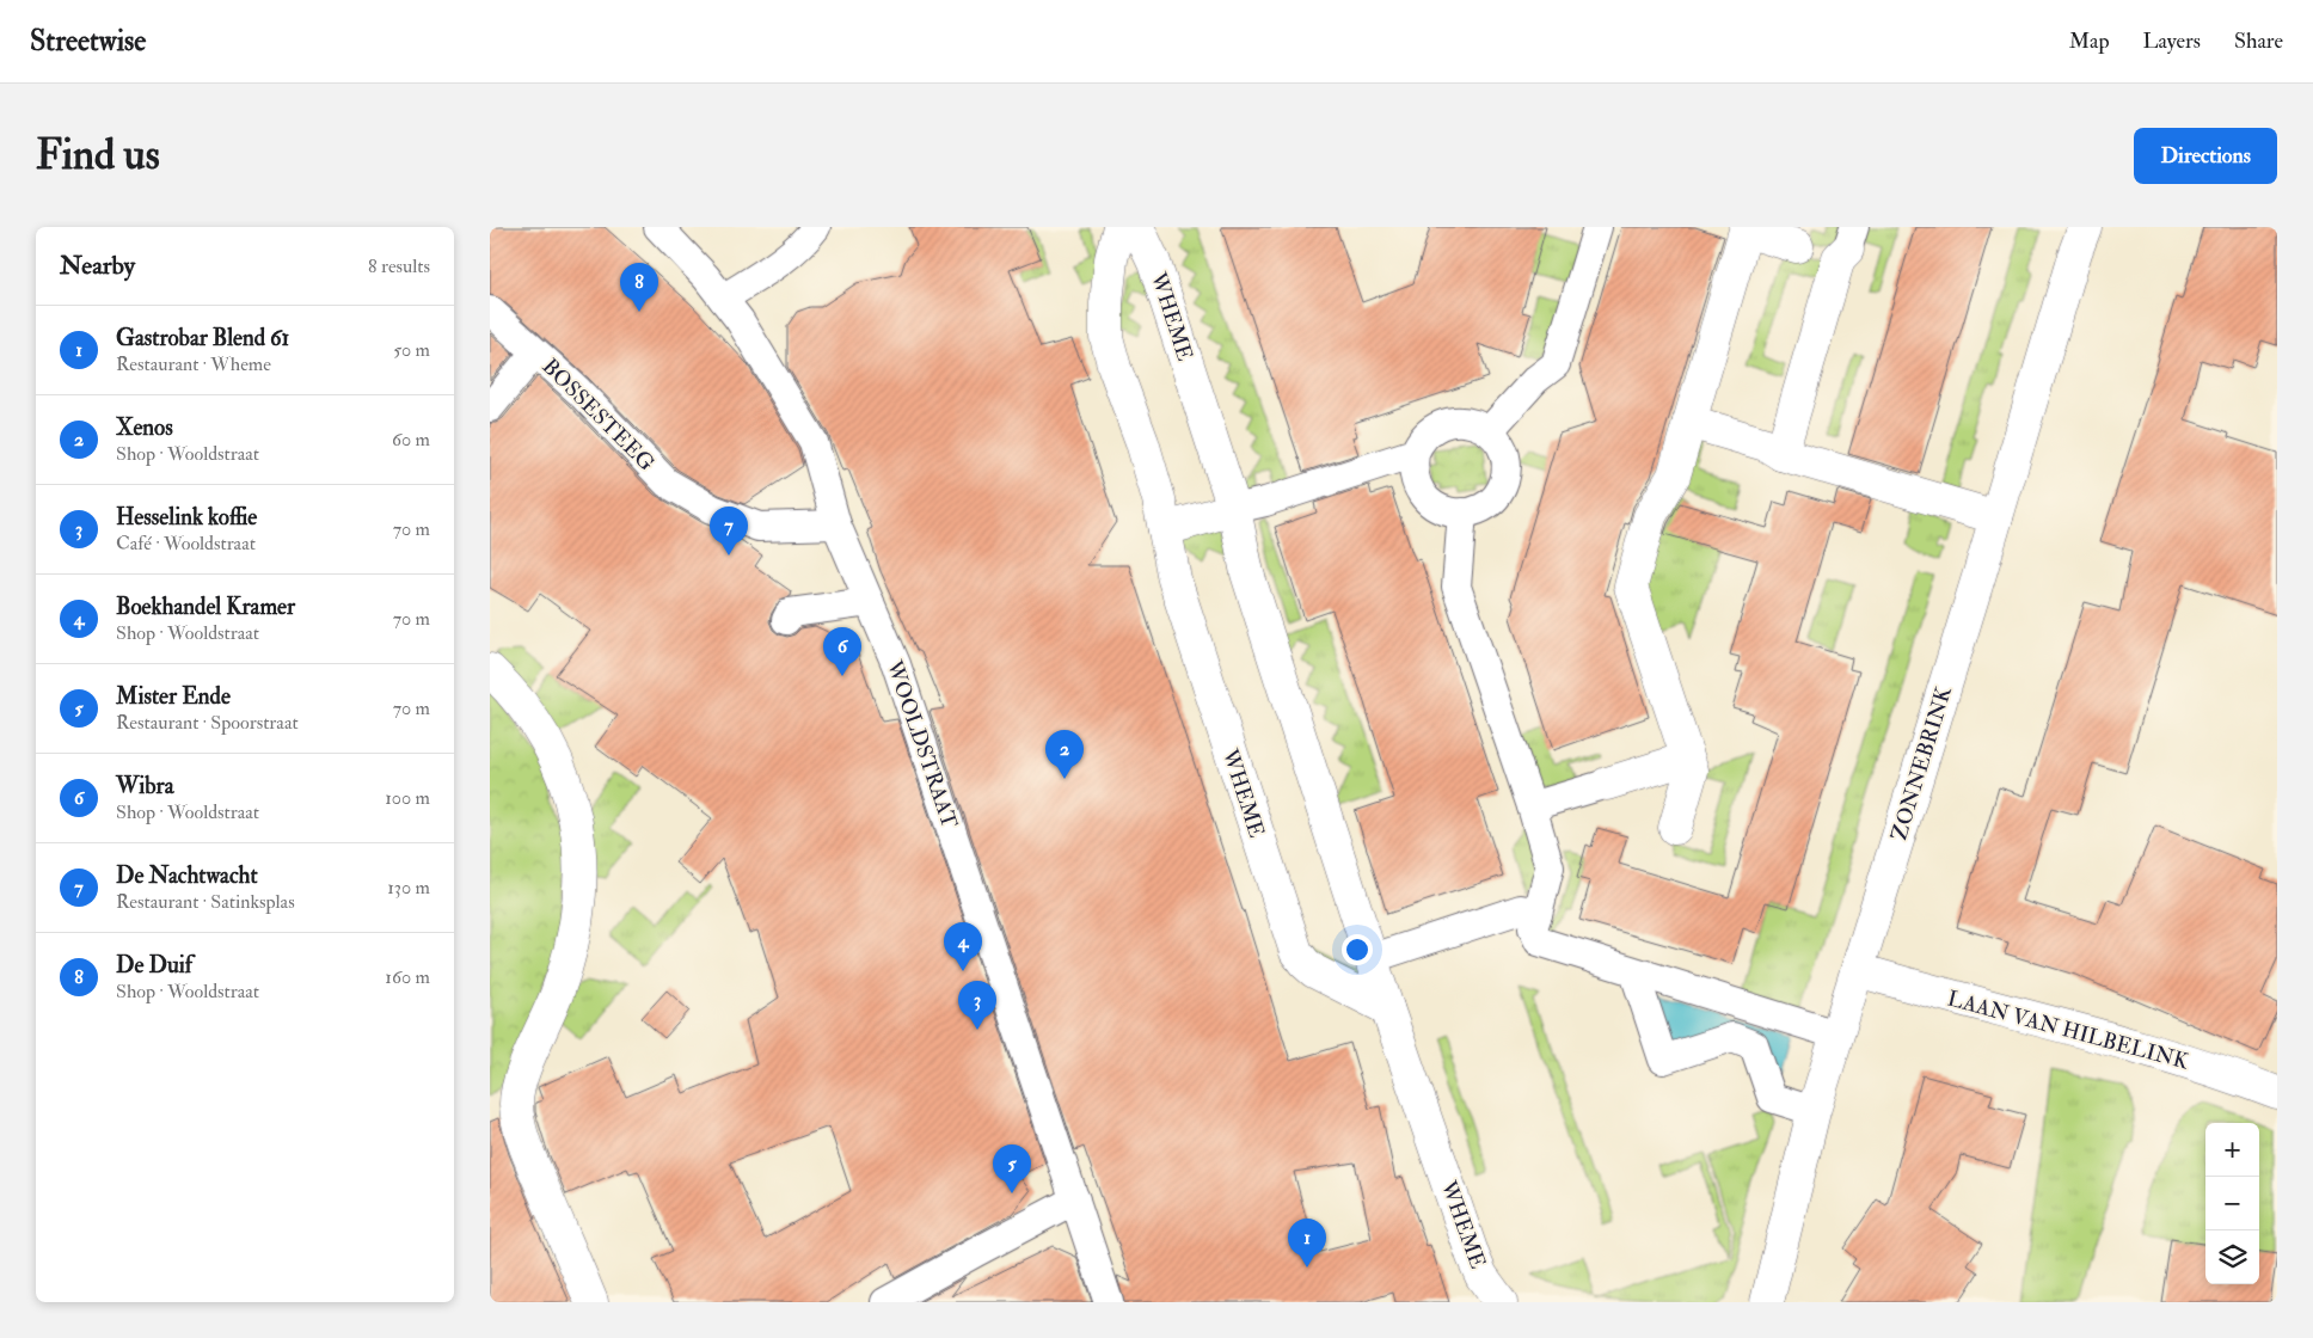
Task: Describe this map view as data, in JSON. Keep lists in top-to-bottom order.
{
  "streets": {
    "street": [
      "WHEME",
      "BOSSESTEEG",
      "WOOLDSTRAAT",
      "ZONNEBRINK",
      "LAAN VAN HILBELINK"
    ]
  },
  "crossings": [
    ["BOSSESTEEG", "WOOLDSTRAAT"],
    ["ZONNEBRINK", "LAAN VAN HILBELINK"]
  ],
  "page": {
    "header": "Streetwise",
    "nav": ["Map", "Layers", "Share"],
    "buttons": "Directions",
    "title": "Find us",
    "heading": ["Nearby", "8 results"],
    "pins": [
      "8",
      "7",
      "6",
      "2",
      "4",
      "3",
      "5",
      "1"
    ],
    "list": [
      {
        "mark": "1",
        "name": "Gastrobar Blend 61",
        "note": "Restaurant · Wheme",
        "value": "50 m"
      },
      {
        "mark": "2",
        "name": "Xenos",
        "note": "Shop · Wooldstraat",
        "value": "60 m"
      },
      {
        "mark": "3",
        "name": "Hesselink koffie",
        "note": "Café · Wooldstraat",
        "value": "70 m"
      },
      {
        "mark": "4",
        "name": "Boekhandel Kramer",
        "note": "Shop · Wooldstraat",
        "value": "70 m"
      },
      {
        "mark": "5",
        "name": "Mister Ende",
        "note": "Restaurant · Spoorstraat",
        "value": "70 m"
      },
      {
        "mark": "6",
        "name": "Wibra",
        "note": "Shop · Wooldstraat",
        "value": "100 m"
      },
      {
        "mark": "7",
        "name": "De Nachtwacht",
        "note": "Restaurant · Satinksplas",
        "value": "130 m"
      },
      {
        "mark": "8",
        "name": "De Duif",
        "note": "Shop · Wooldstraat",
        "value": "160 m"
      }
    ],
    "map_buttons": ["+", "−"]
  }
}
